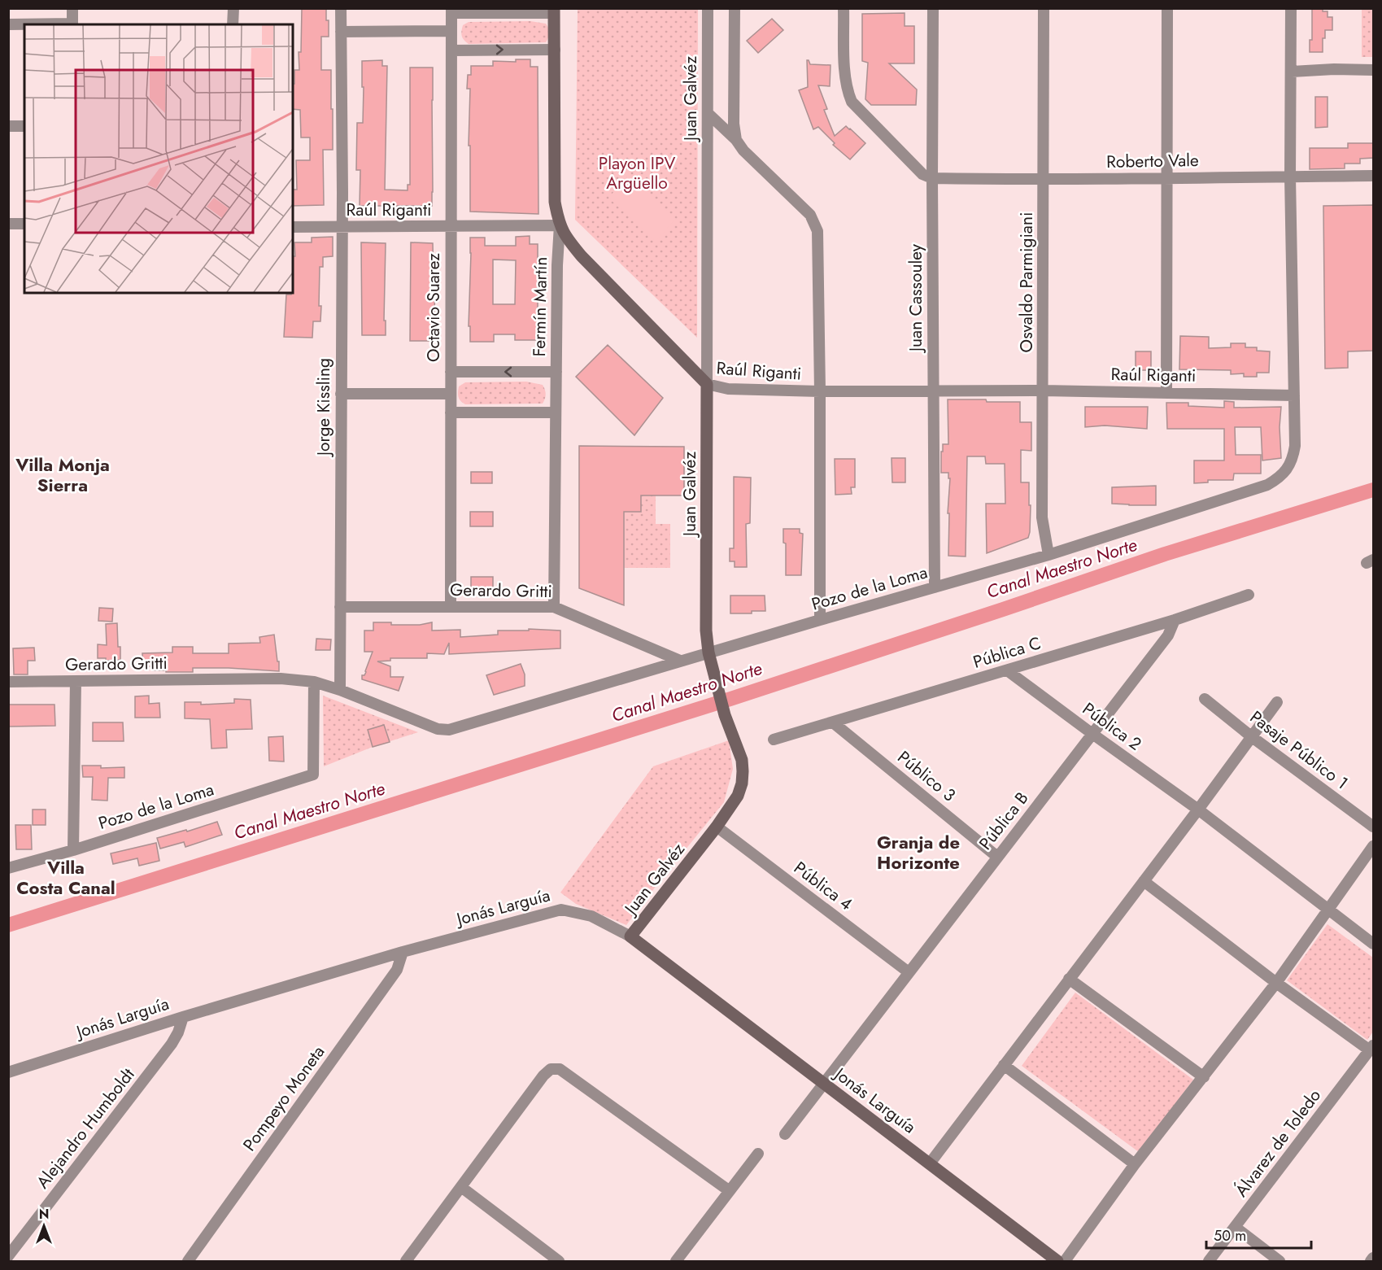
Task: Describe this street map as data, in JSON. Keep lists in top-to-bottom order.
{
  "streets": {
    "main road": [
      "Juan Galvéz",
      "Raúl Riganti",
      "Fermín Martín",
      "Jonás Larguía"
    ],
    "street": [
      "Roberto Vale",
      "Osvaldo Parmigiani",
      "Juan Cassouley",
      "Octavio Suarez",
      "Jorge Kissling",
      "Pozo de la Loma",
      "Gerardo Gritti",
      "Pública C",
      "Pública 2",
      "Pasaje Público 1",
      "Público 3",
      "Pública B",
      "Pública 4",
      "Pompeyo Moneta",
      "Alejandro Humboldt",
      "Álvarez de Toledo"
    ]
  },
  "crossings": [
    ["Juan Galvéz", "Raúl Riganti"],
    ["Juan Galvéz", "Pozo de la Loma"],
    ["Juan Galvéz", "Pública 4"],
    ["Juan Galvéz", "Jonás Larguía"],
    ["Roberto Vale", "Osvaldo Parmigiani"],
    ["Roberto Vale", "Juan Cassouley"],
    ["Raúl Riganti", "Osvaldo Parmigiani"],
    ["Raúl Riganti", "Juan Cassouley"],
    ["Raúl Riganti", "Fermín Martín"],
    ["Raúl Riganti", "Octavio Suarez"],
    ["Raúl Riganti", "Jorge Kissling"],
    ["Raúl Riganti", "Pozo de la Loma"],
    ["Osvaldo Parmigiani", "Pozo de la Loma"],
    ["Juan Cassouley", "Pozo de la Loma"],
    ["Fermín Martín", "Gerardo Gritti"],
    ["Octavio Suarez", "Gerardo Gritti"],
    ["Jorge Kissling", "Pozo de la Loma"],
    ["Jorge Kissling", "Gerardo Gritti"],
    ["Pozo de la Loma", "Gerardo Gritti"],
    ["Pública C", "Pública 2"],
    ["Pública C", "Público 3"],
    ["Pública C", "Pública B"],
    ["Pública 2", "Pública B"],
    ["Público 3", "Pública B"],
    ["Pública B", "Pública 4"],
    ["Pública B", "Jonás Larguía"],
    ["Jonás Larguía", "Pompeyo Moneta"],
    ["Jonás Larguía", "Alejandro Humboldt"]
  ],
  "districts": ["Villa Monja Sierra", "Granja de Horizonte", "Villa Costa Canal"],
  "water": ["Canal Maestro Norte"],
  "parks": ["Playon IPV Argüello"],
  "scale_bar": "50 m",
  "north": "top"
}
